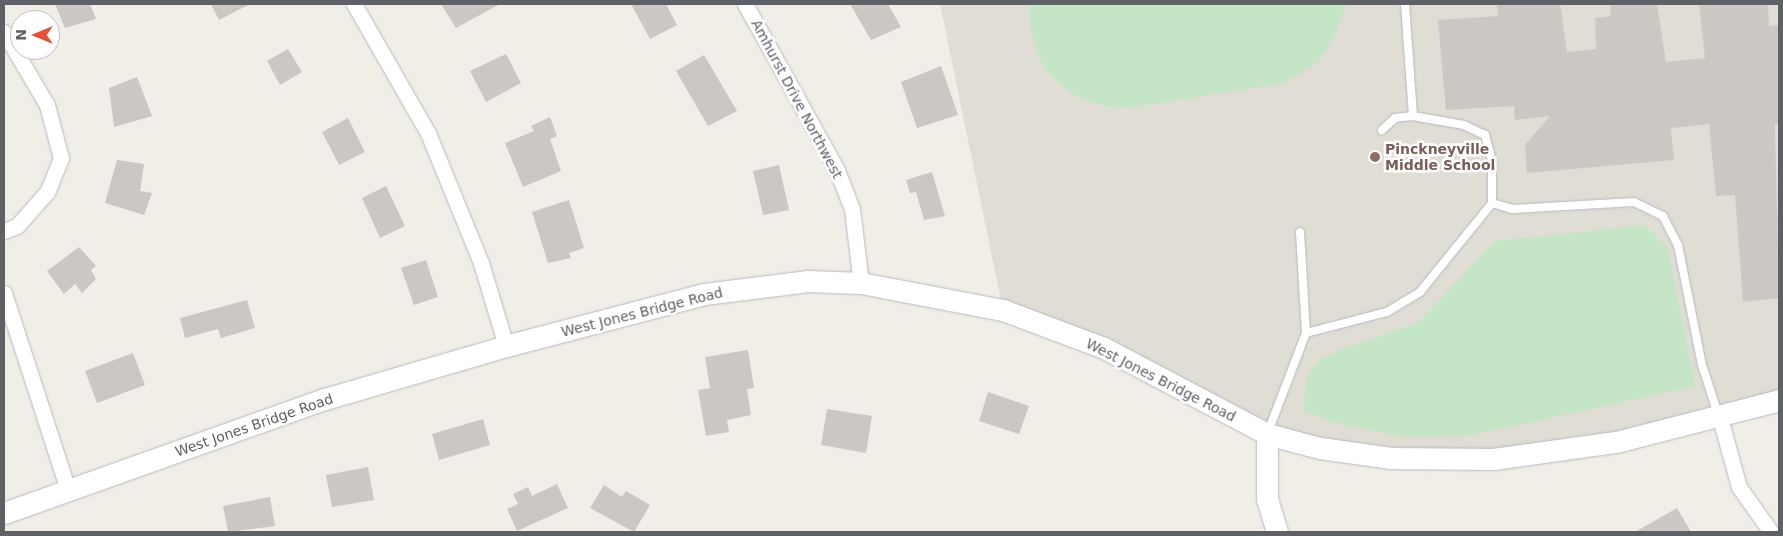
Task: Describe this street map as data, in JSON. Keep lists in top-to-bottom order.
{
  "streets": {
    "street": ["Amhurst Drive Northwest", "West Jones Bridge Road"]
  },
  "crossings": [
    ["Amhurst Drive Northwest", "West Jones Bridge Road"]
  ],
  "places": ["Pinckneyville Middle School"],
  "north": "left"
}
